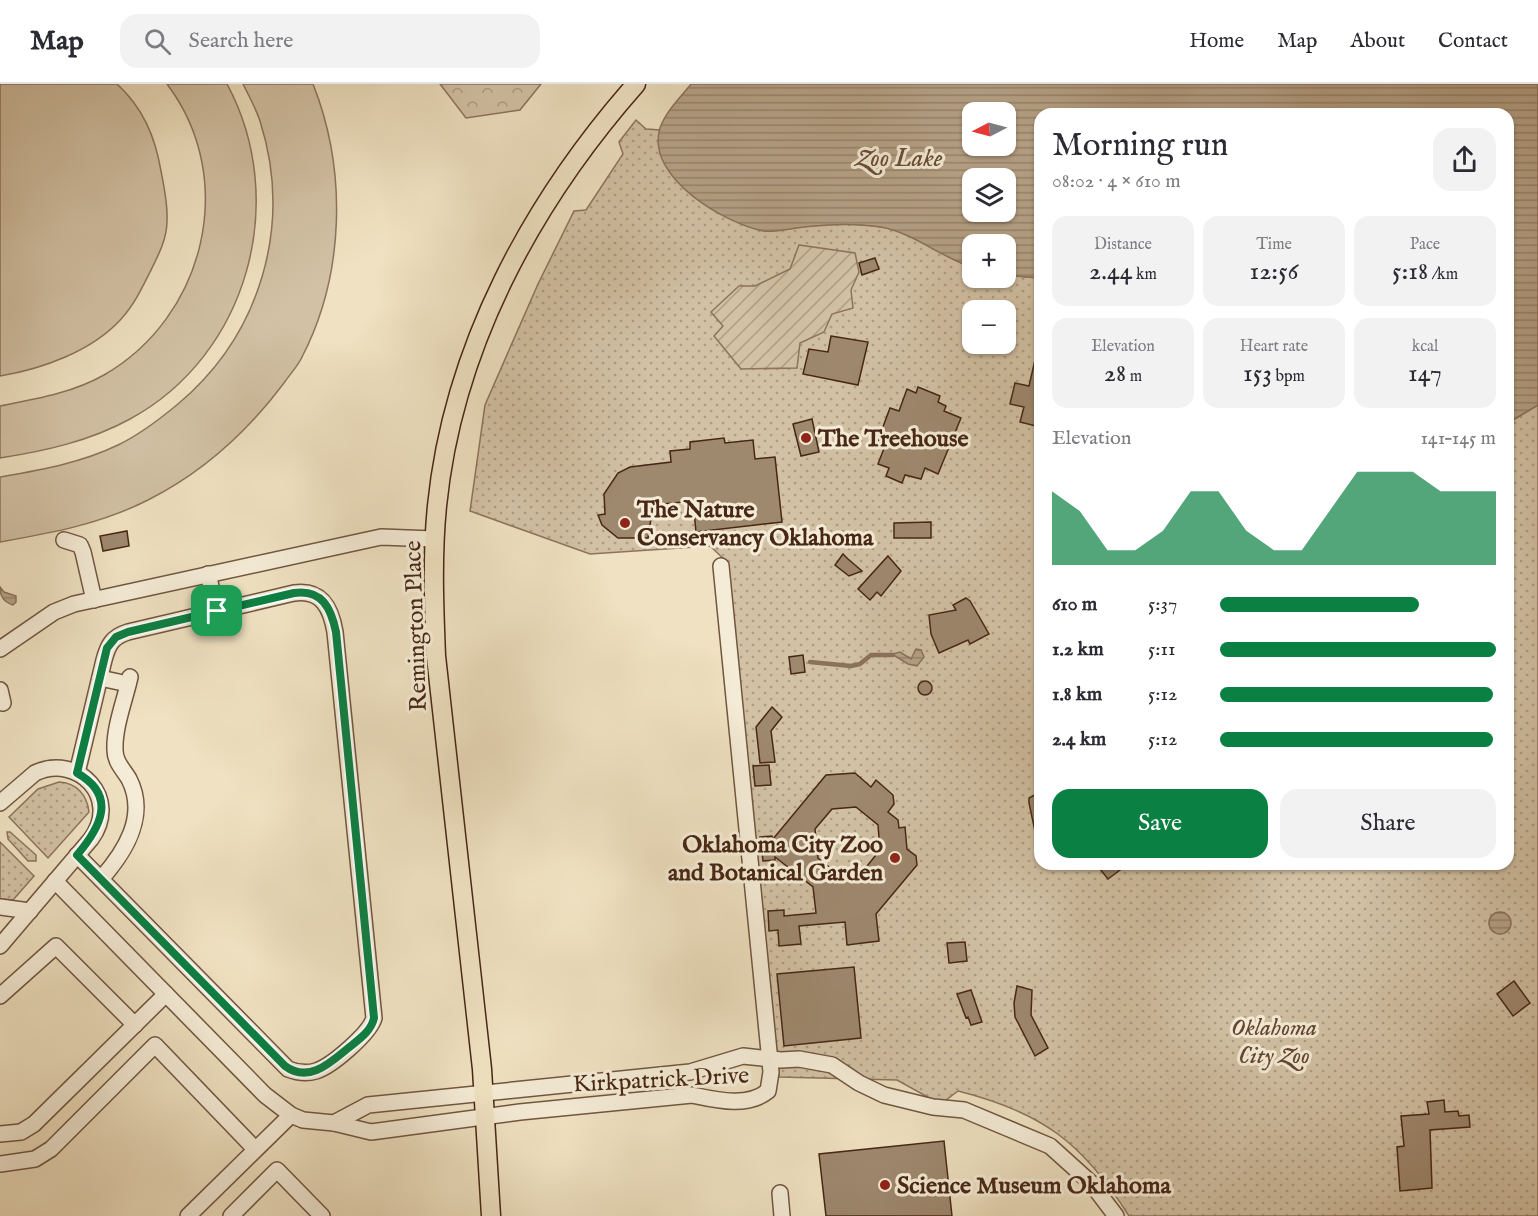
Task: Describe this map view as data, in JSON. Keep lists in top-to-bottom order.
{
  "streets": {
    "main road": ["Remington Place"],
    "street": ["Kirkpatrick Drive"]
  },
  "crossings": [
    ["Remington Place", "Kirkpatrick Drive"]
  ],
  "water": ["Zoo Lake"],
  "parks": ["Oklahoma City Zoo"],
  "places": [
    "The Treehouse",
    "The Nature Conservancy Oklahoma",
    "Oklahoma City Zoo and Botanical Garden",
    "Science Museum Oklahoma"
  ],
  "north": "left",
  "page": {
    "header": "Map",
    "search": "Search here",
    "nav": [
      "Home",
      "Map",
      "About",
      "Contact"
    ],
    "map_buttons": ["+", "−"],
    "heading": ["Morning run", "08:02 · 4 × 610 m"],
    "stats": [
      ["Distance", "2.44 km"],
      ["Time", "12:56"],
      ["Pace", "5:18 /km"],
      ["Elevation", "28 m"],
      ["Heart rate", "153 bpm"],
      ["kcal", "147"]
    ],
    "chart": ["Elevation", "141–145 m"],
    "list": [
      {
        "name": "610 m",
        "note": "5:37"
      },
      {
        "name": "1.2 km",
        "note": "5:11"
      },
      {
        "name": "1.8 km",
        "note": "5:12"
      },
      {
        "name": "2.4 km",
        "note": "5:12"
      }
    ],
    "buttons": ["Save", "Share"]
  }
}
